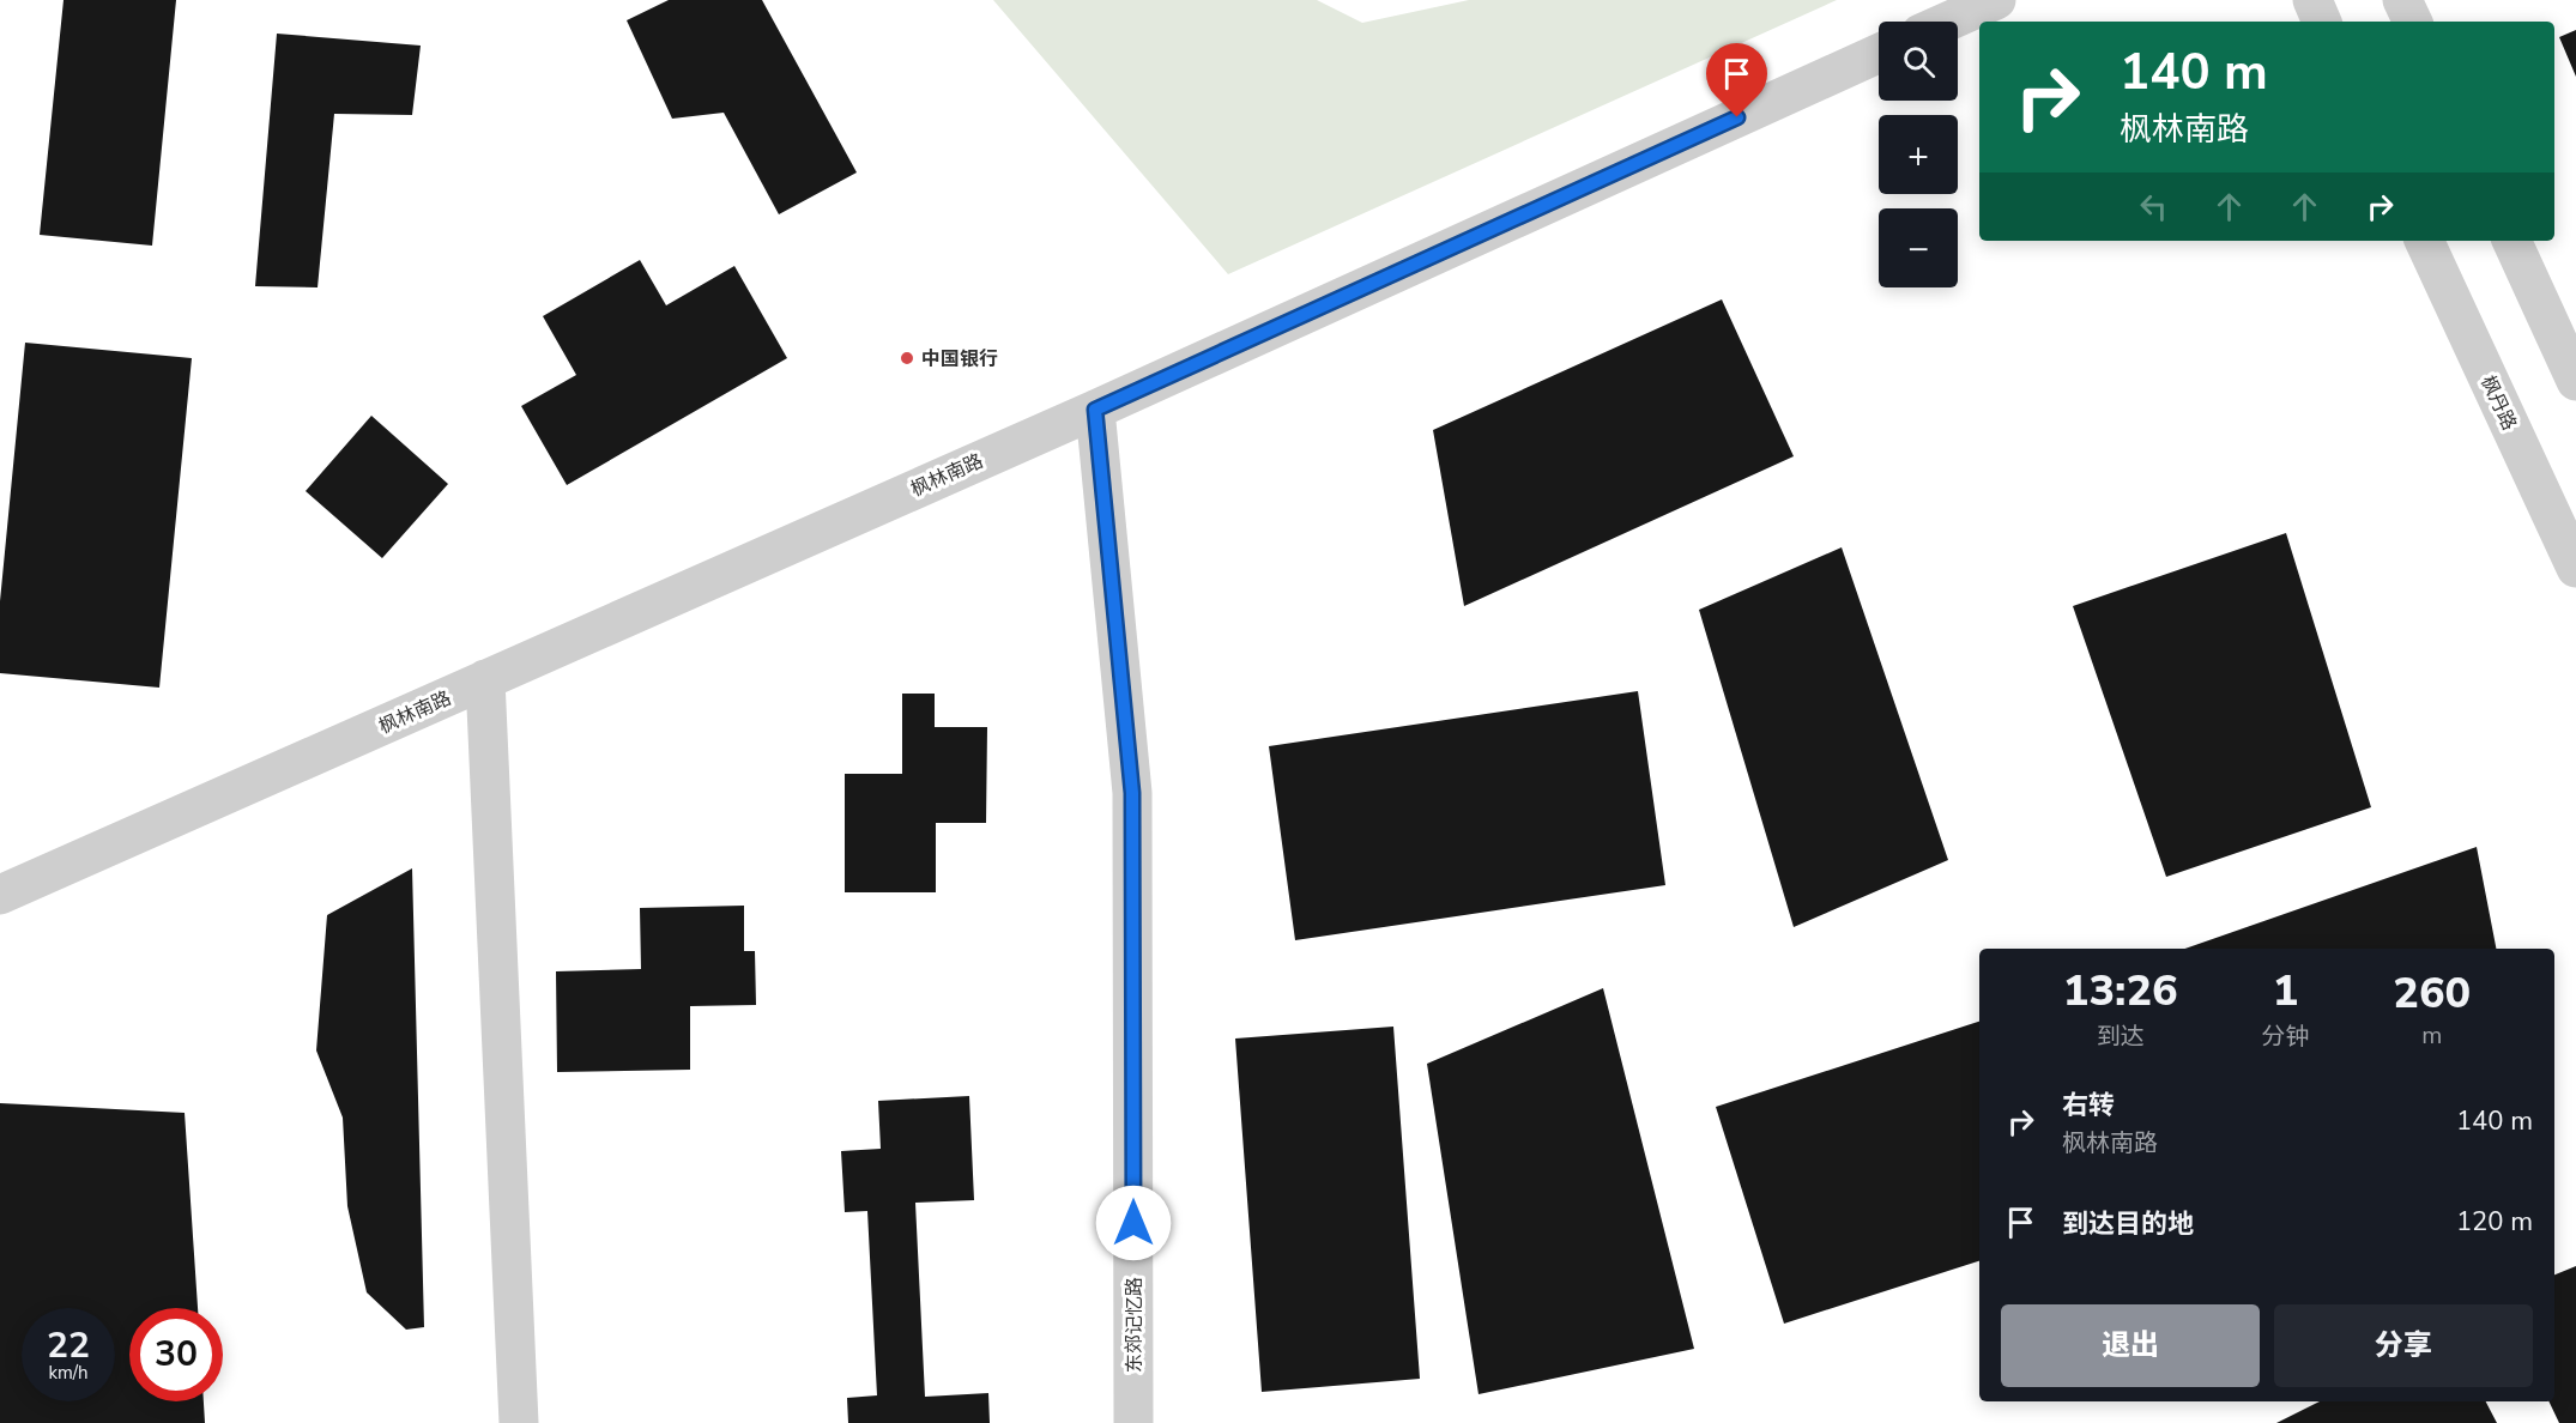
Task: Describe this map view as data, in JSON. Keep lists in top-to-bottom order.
{
  "streets": {
    "street": ["枫丹路", "枫林南路", "东郊记忆路"]
  },
  "crossings": [
    ["枫林南路", "东郊记忆路"]
  ],
  "places": ["中国银行"],
  "page": {
    "map_buttons": ["+", "−"],
    "turn": ["140 m", "枫林南路"],
    "eta": [
      "13:26",
      "到达",
      "1",
      "分钟",
      "260",
      "m"
    ],
    "list": [
      {
        "name": "右转",
        "note": "枫林南路",
        "value": "140 m"
      },
      {
        "name": "到达目的地",
        "value": "120 m"
      }
    ],
    "buttons": ["退出", "分享"],
    "speed": "22 km/h",
    "limit": "30"
  }
}
